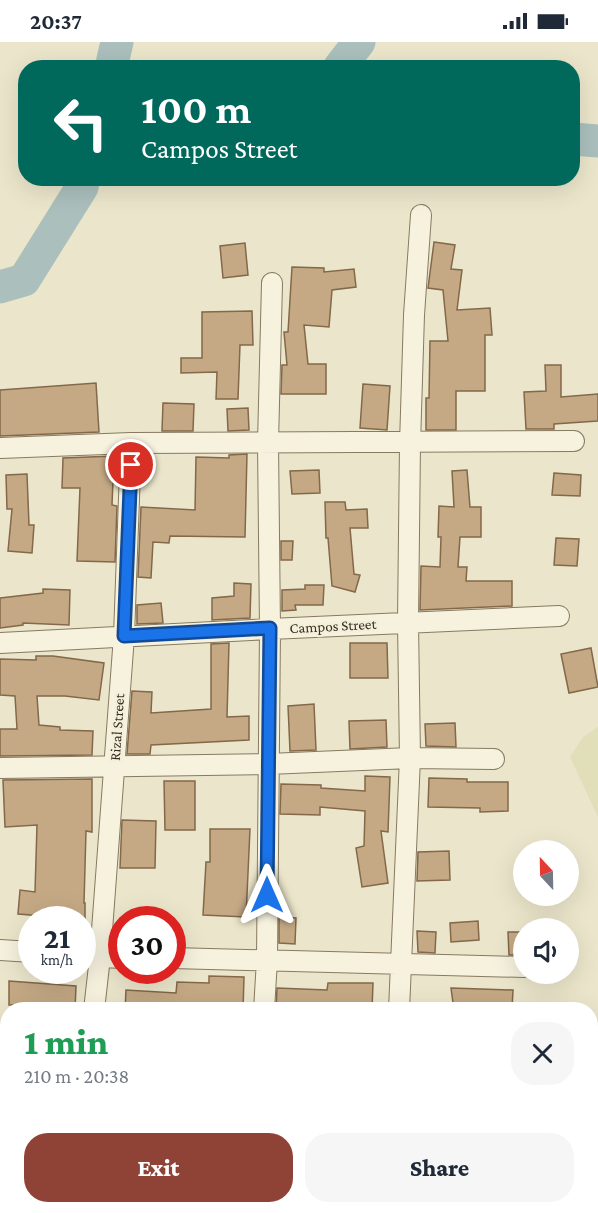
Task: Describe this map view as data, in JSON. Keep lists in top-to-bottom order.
{
  "streets": {
    "street": ["Campos Street", "Rizal Street"]
  },
  "crossings": [
    ["Campos Street", "Rizal Street"]
  ],
  "north": "top",
  "page": {
    "status": "20:37",
    "turn": ["100 m", "Campos Street"],
    "speed": "21 km/h",
    "limit": "30",
    "heading": ["1 min", "210 m · 20:38"],
    "buttons": ["Exit", "Share"]
  }
}
